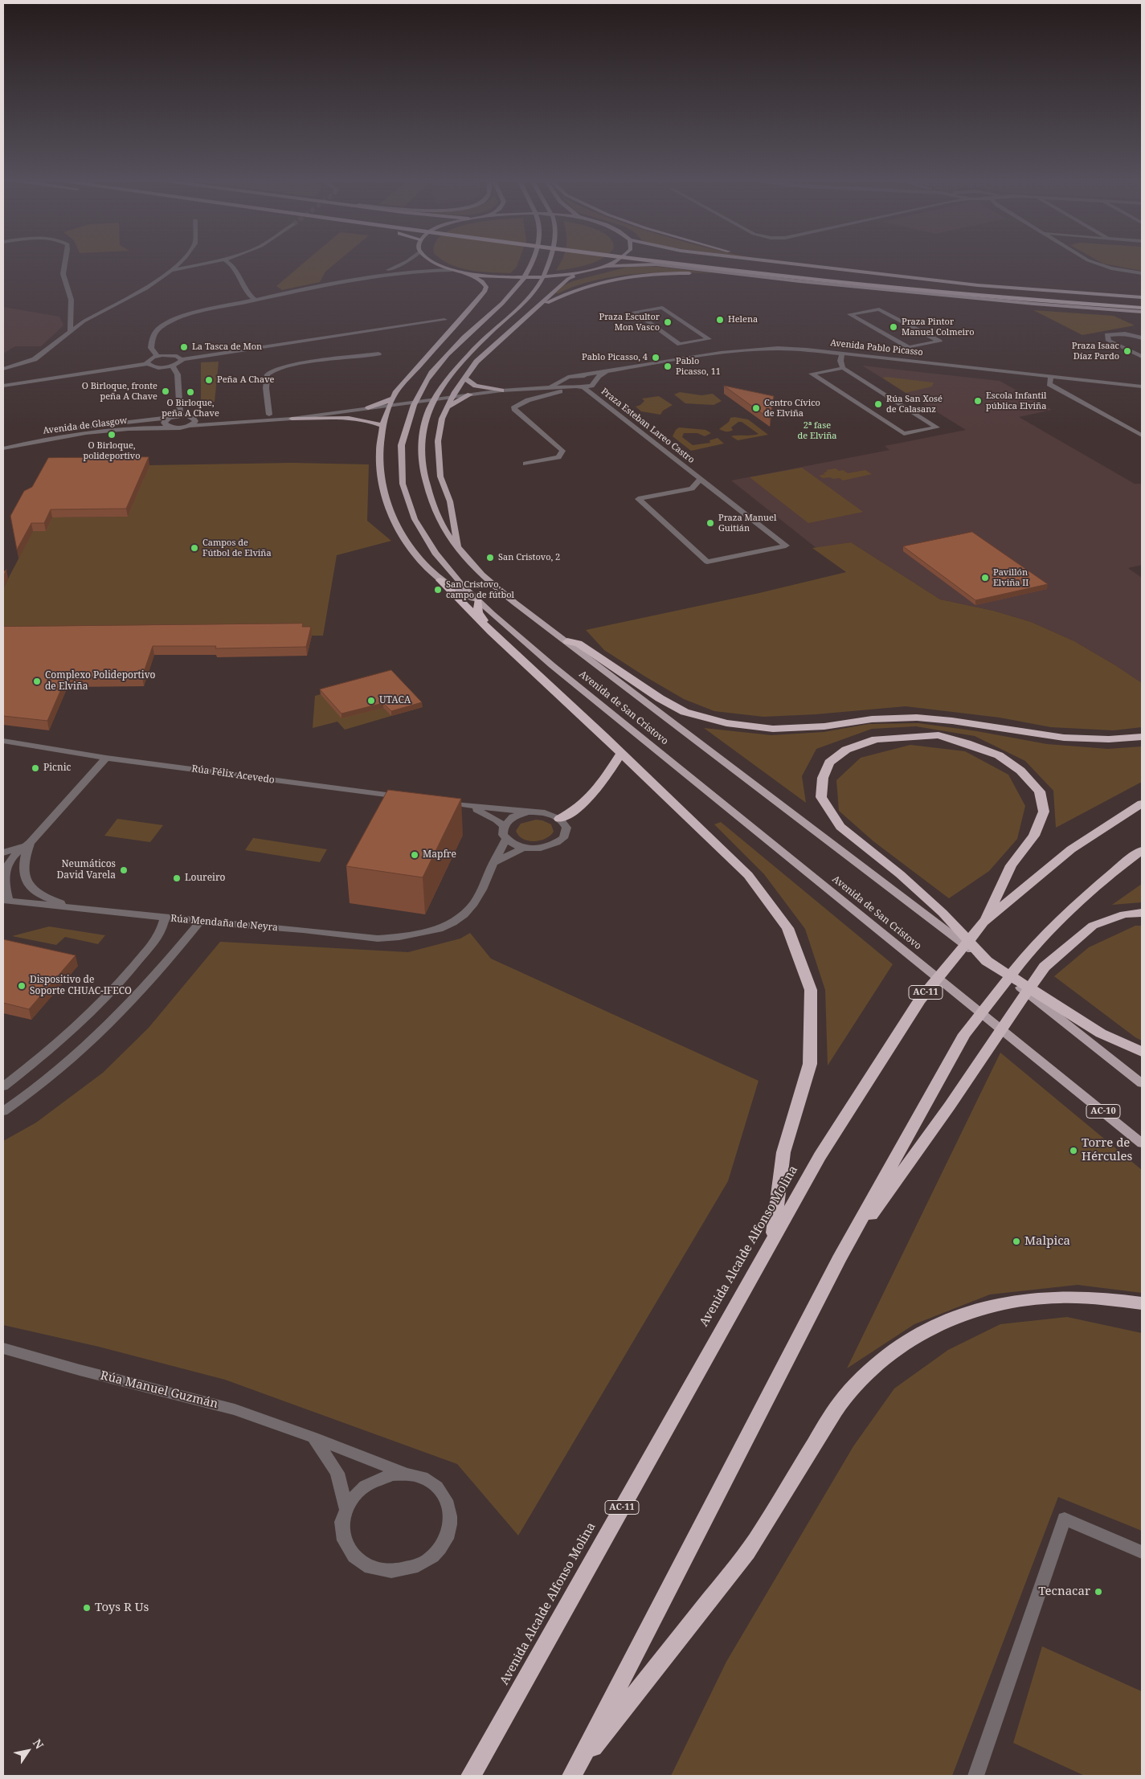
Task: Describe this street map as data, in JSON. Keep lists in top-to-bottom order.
{
  "streets": {
    "highway": ["AC-11", "Avenida Alcalde Alfonso Molina"],
    "main road": ["Avenida de San Cristovo", "AC-10"],
    "street": [
      "Avenida Pablo Picasso",
      "Avenida de Glasgow",
      "Praza Esteban Lareo Castro",
      "Rúa Félix Acevedo",
      "Rúa Mendaña de Neyra",
      "Rúa Manuel Guzmán"
    ]
  },
  "crossings": [
    ["Avenida Pablo Picasso", "Praza Esteban Lareo Castro"]
  ],
  "districts": ["2ª fase de Elviña"],
  "places": [
    "Helena",
    "Praza Escultor Mon Vasco",
    "Praza Pintor Manuel Colmeiro",
    "La Tasca de Mon",
    "Praza Isaac Díaz Pardo",
    "Pablo Picasso, 4",
    "Pablo Picasso, 11",
    "Peña A Chave",
    "O Birloque, fronte peña A Chave",
    "O Birloque, peña A Chave",
    "Escola Infantil pública Elviña",
    "Rúa San Xosé de Calasanz",
    "Centro Cívico de Elviña",
    "O Birloque, polideportivo",
    "Praza Manuel Guitián",
    "Campos de Fútbol de Elviña",
    "San Cristovo, 2",
    "Pavillón Elviña II",
    "San Cristovo, campo de fútbol",
    "Complexo Polideportivo de Elviña",
    "UTACA",
    "Picnic",
    "Mapfre",
    "Neumáticos David Varela",
    "Loureiro",
    "Dispositivo de Soporte CHUAC-IFECO",
    "Torre de Hércules",
    "Malpica",
    "Tecnacar",
    "Toys R Us"
  ],
  "north": "top right"
}
